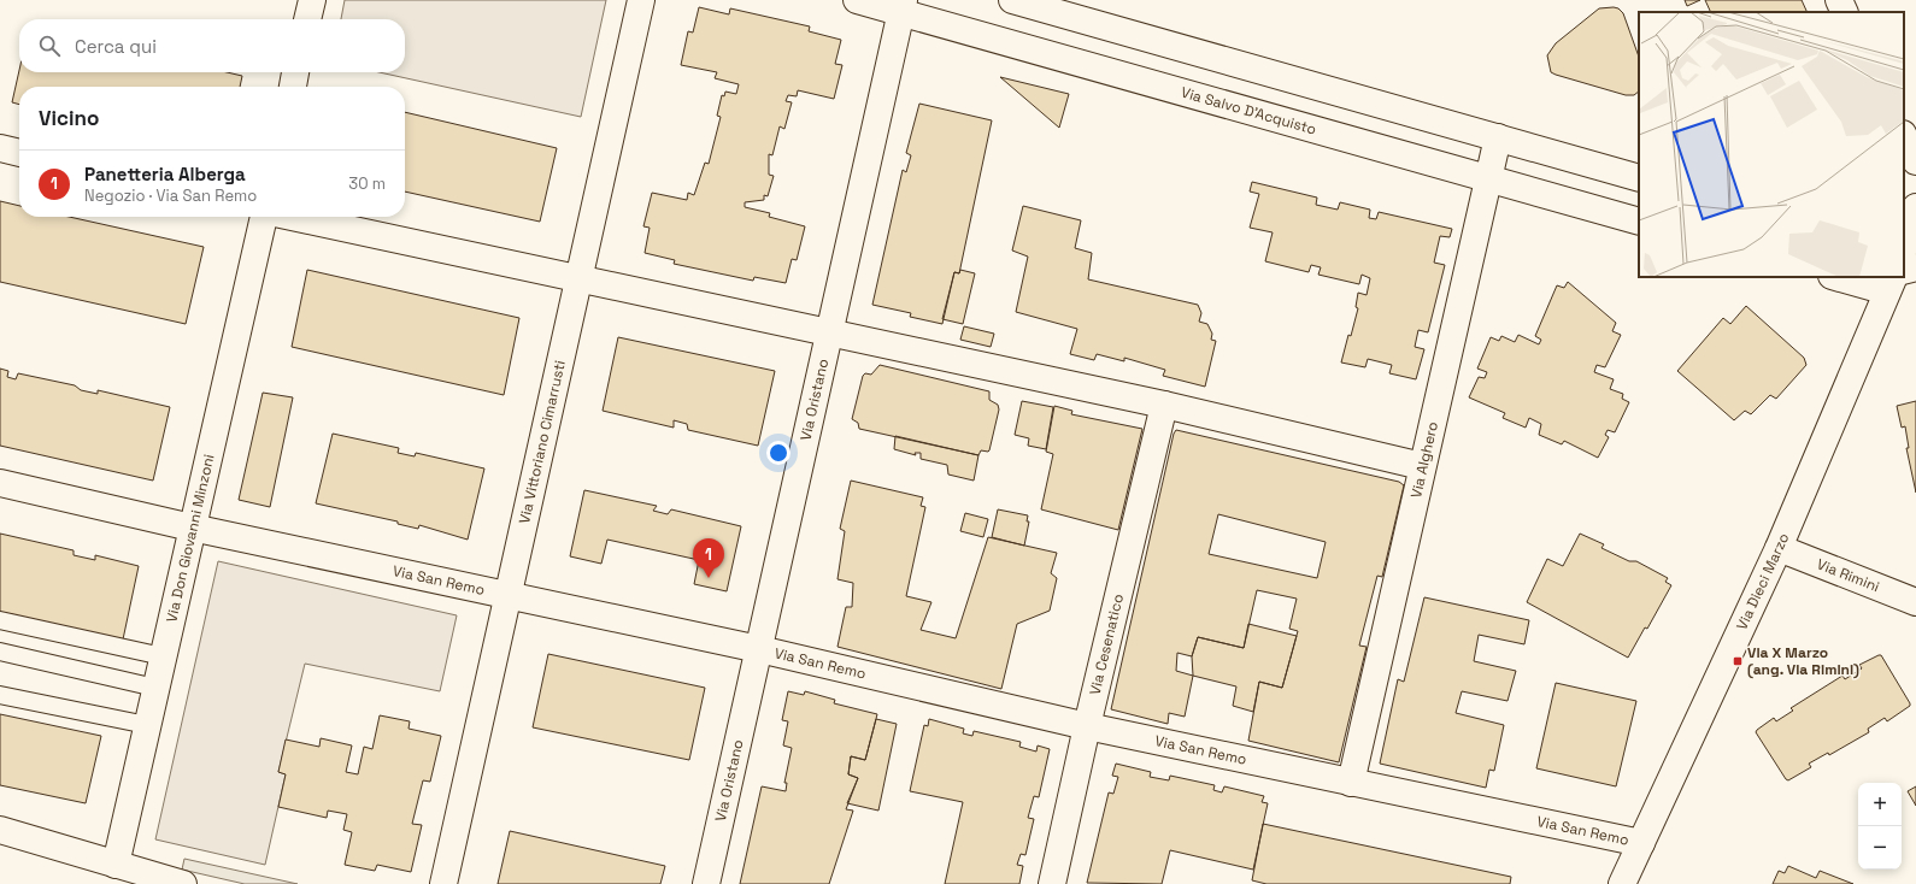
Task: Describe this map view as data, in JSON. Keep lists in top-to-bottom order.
{
  "streets": {
    "street": [
      "Via Salvo D'Acquisto",
      "Via Oristano",
      "Via Vittoriano Cimarrusti",
      "Via Alghero",
      "Via Don Giovanni Minzoni",
      "Via Rimini",
      "Via San Remo",
      "Via Dieci Marzo",
      "Via Cesenatico"
    ]
  },
  "crossings": [
    ["Via Salvo D'Acquisto", "Via Oristano"],
    ["Via Salvo D'Acquisto", "Via Alghero"],
    ["Via Oristano", "Via San Remo"],
    ["Via Vittoriano Cimarrusti", "Via San Remo"],
    ["Via Alghero", "Via San Remo"],
    ["Via Don Giovanni Minzoni", "Via San Remo"],
    ["Via Rimini", "Via Dieci Marzo"],
    ["Via San Remo", "Via Dieci Marzo"],
    ["Via San Remo", "Via Cesenatico"]
  ],
  "places": {
    "transit": ["Via X Marzo (ang. Via Rimini)"]
  },
  "page": {
    "search": "Cerca qui",
    "heading": "Vicino",
    "list": [
      {
        "mark": "1",
        "name": "Panetteria Alberga",
        "note": "Negozio · Via San Remo",
        "value": "30 m"
      }
    ],
    "pins": "1",
    "map_buttons": ["+", "−"]
  }
}
